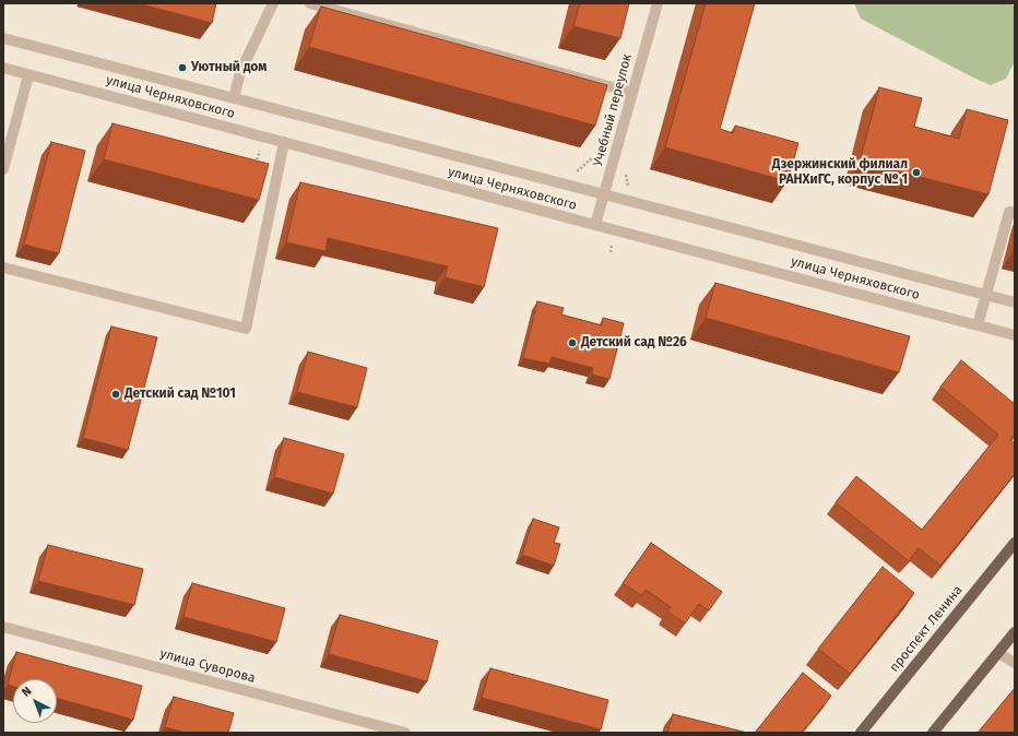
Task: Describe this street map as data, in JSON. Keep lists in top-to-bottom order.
{
  "streets": {
    "main road": ["проспект Ленина"],
    "street": ["улица Черняховского", "Учебный переулок", "улица Суворова"]
  },
  "crossings": [
    ["улица Черняховского", "Учебный переулок"]
  ],
  "places": [
    "Уютный дом",
    "Дзержинский филиал РАНХиГС, корпус № 1",
    "Детский сад №26",
    "Детский сад №101"
  ],
  "north": "top left"
}
